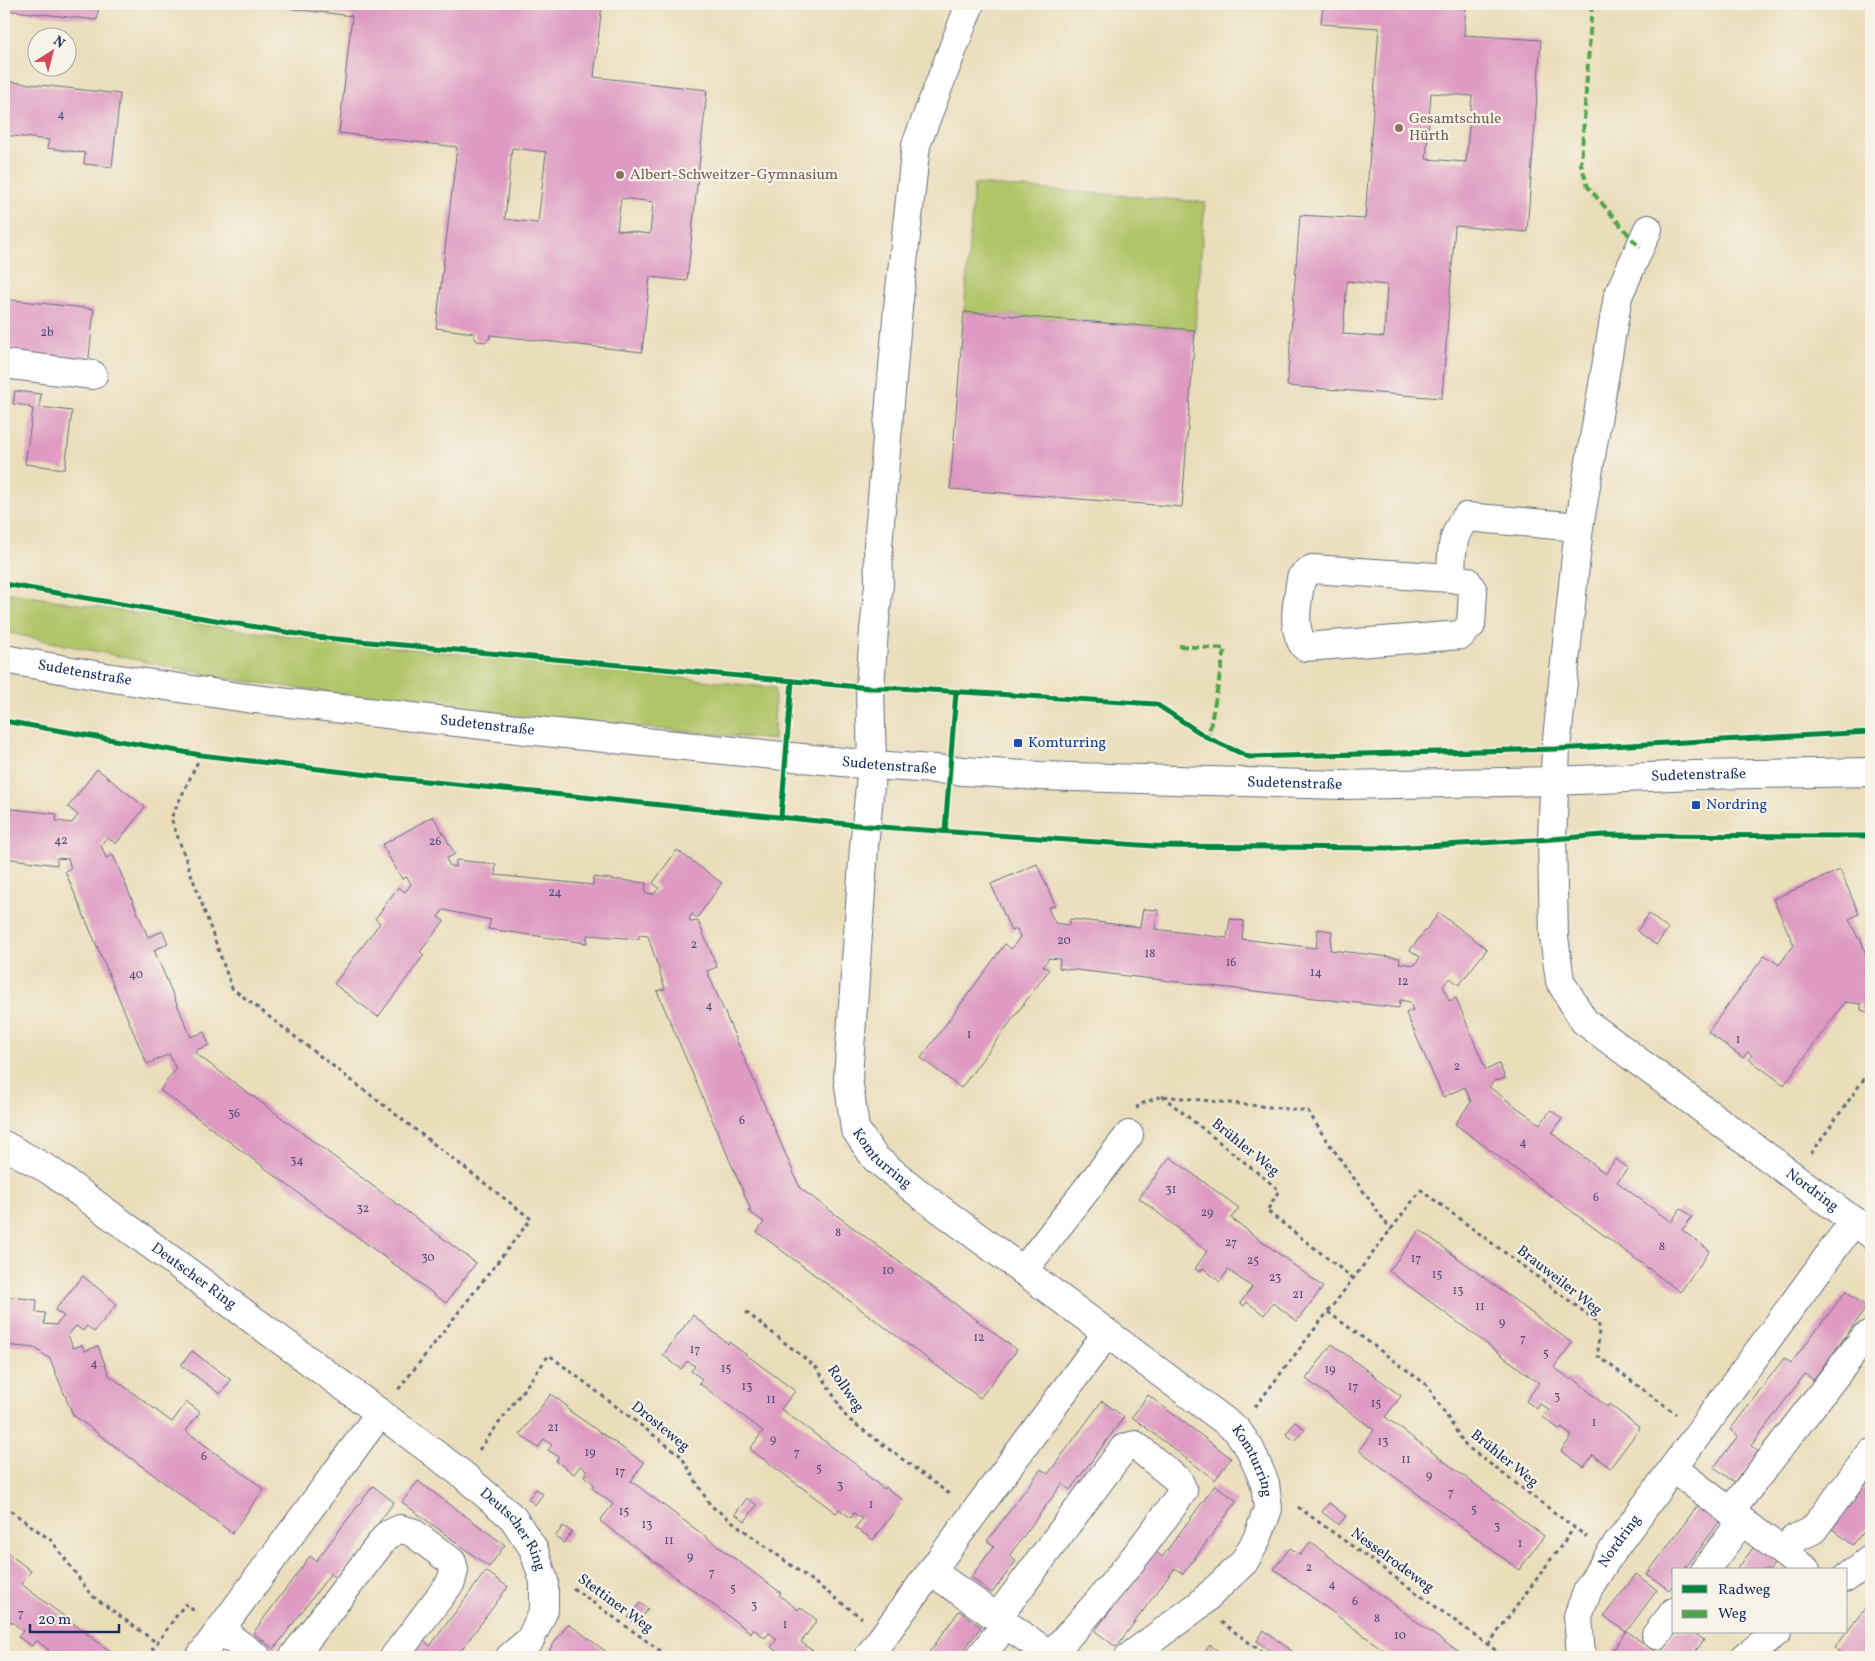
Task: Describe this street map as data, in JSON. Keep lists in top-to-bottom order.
{
  "streets": {
    "street": [
      "Sudetenstraße",
      "Komturring",
      "Nordring",
      "Deutscher Ring"
    ],
    "path": [
      "Brühler Weg",
      "Brauweiler Weg",
      "Rollweg",
      "Drosteweg",
      "Nesselrodeweg",
      "Stettiner Weg"
    ]
  },
  "crossings": [
    ["Sudetenstraße", "Komturring"],
    ["Sudetenstraße", "Nordring"],
    ["Brühler Weg", "Nordring"],
    ["Brühler Weg", "Brauweiler Weg"],
    ["Komturring", "Brauweiler Weg"],
    ["Komturring", "Nesselrodeweg"],
    ["Nordring", "Brauweiler Weg"],
    ["Deutscher Ring", "Drosteweg"],
    ["Deutscher Ring", "Stettiner Weg"]
  ],
  "places": {
    "other": ["Gesamtschule Hürth", "Albert-Schweitzer-Gymnasium"],
    "transit": ["Komturring", "Nordring"]
  },
  "house_numbers": [
    "4",
    "2b",
    "42",
    "26",
    "24",
    "20",
    "2",
    "18",
    "16",
    "14",
    "40",
    "12",
    "4",
    "1",
    "1",
    "2",
    "36",
    "6",
    "4",
    "34",
    "31",
    "6",
    "32",
    "29",
    "8",
    "27",
    "8",
    "30",
    "17",
    "25",
    "10",
    "15",
    "23",
    "13",
    "21",
    "11",
    "9",
    "12",
    "7",
    "17",
    "5",
    "4",
    "15",
    "19",
    "13",
    "17",
    "3",
    "11",
    "15",
    "1",
    "21",
    "9",
    "13",
    "19",
    "7",
    "6",
    "11",
    "5",
    "17",
    "9",
    "3",
    "7",
    "1",
    "5",
    "15",
    "13",
    "3",
    "11",
    "1",
    "9",
    "2",
    "7",
    "4",
    "5",
    "6",
    "3",
    "7",
    "8",
    "1",
    "10"
  ],
  "legend": ["Radweg", "Weg"],
  "scale_bar": "20 m",
  "north": "top right"
}
